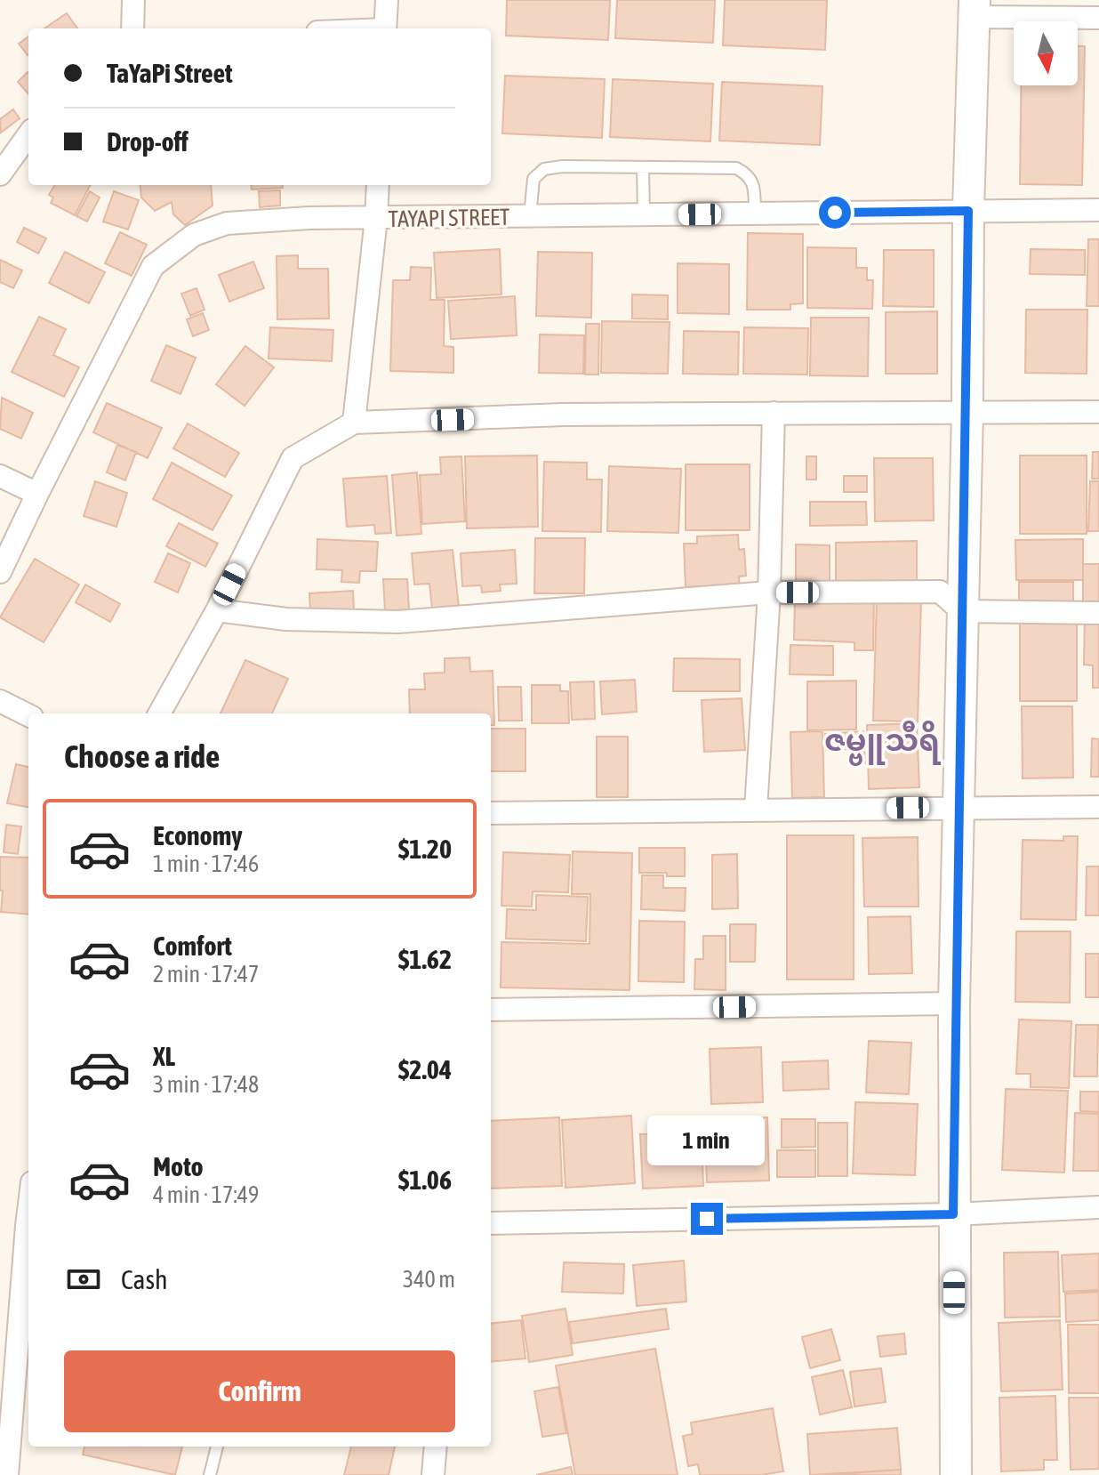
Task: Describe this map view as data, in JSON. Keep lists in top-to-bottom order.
{
  "streets": {
    "street": ["TAYAPI STREET"]
  },
  "districts": ["ဇမ္ဗူသီရိ"],
  "north": "bottom",
  "page": {
    "banner": ["TaYaPi Street", "Drop-off"],
    "heading": "Choose a ride",
    "list": [
      {
        "name": "Economy",
        "note": "1 min · 17:46",
        "value": "$1.20"
      },
      {
        "name": "Comfort",
        "note": "2 min · 17:47",
        "value": "$1.62"
      },
      {
        "name": "XL",
        "note": "3 min · 17:48",
        "value": "$2.04"
      },
      {
        "name": "Moto",
        "note": "4 min · 17:49",
        "value": "$1.06"
      }
    ],
    "bubble": "1 min",
    "pay": ["Cash", "340 m"],
    "buttons": "Confirm"
  }
}
